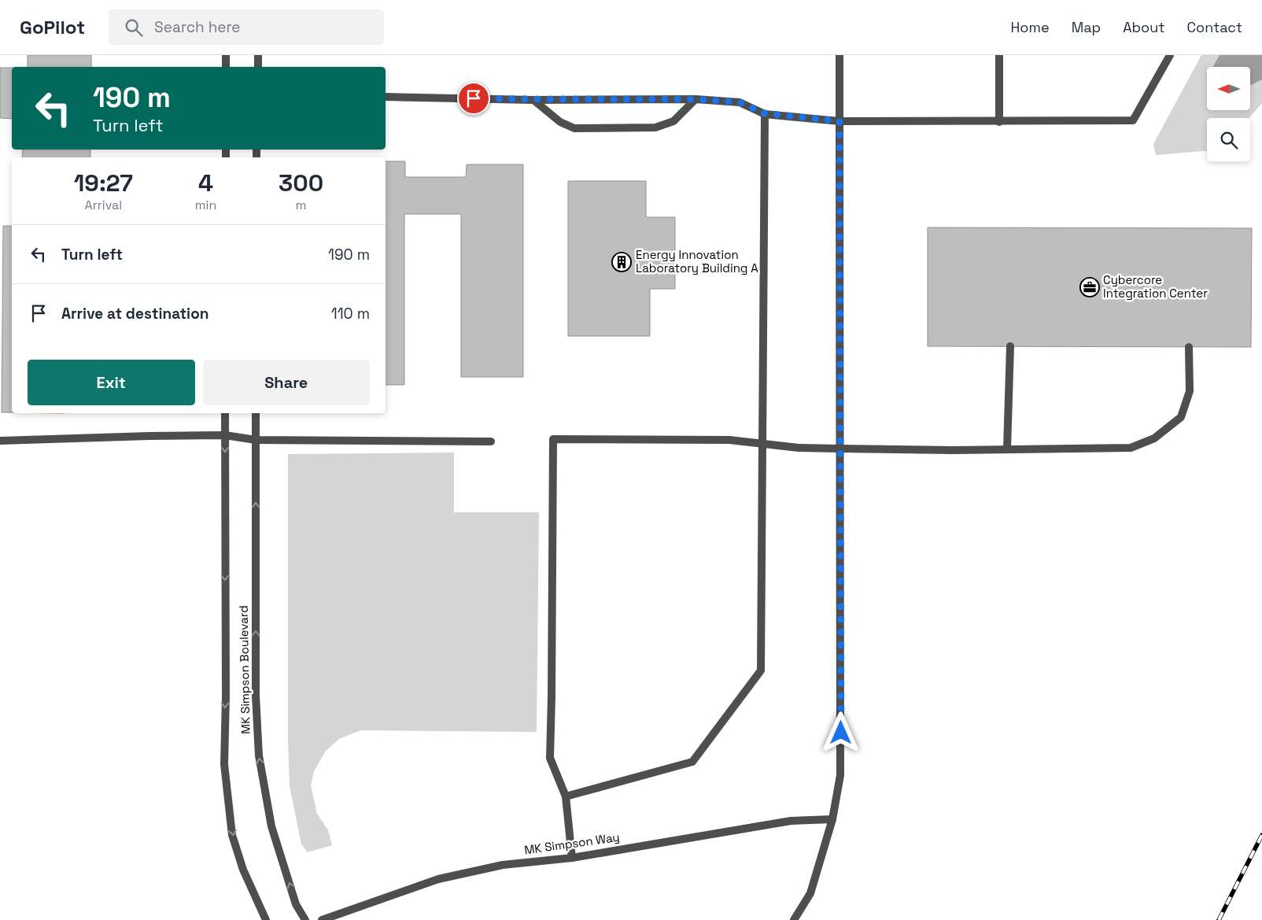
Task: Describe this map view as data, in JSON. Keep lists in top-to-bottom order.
{
  "streets": {
    "street": ["MK Simpson Boulevard", "MK Simpson Way"]
  },
  "places": {
    "building": ["Energy Innovation Laboratory Building A"],
    "office": ["Cybercore Integration Center"]
  },
  "north": "left",
  "page": {
    "header": "GoPilot",
    "search": "Search here",
    "nav": [
      "Home",
      "Map",
      "About",
      "Contact"
    ],
    "turn": ["190 m", "Turn left"],
    "eta": [
      "19:27",
      "Arrival",
      "4",
      "min",
      "300",
      "m"
    ],
    "list": [
      {
        "name": "Turn left",
        "value": "190 m"
      },
      {
        "name": "Arrive at destination",
        "value": "110 m"
      }
    ],
    "buttons": ["Exit", "Share"]
  }
}
